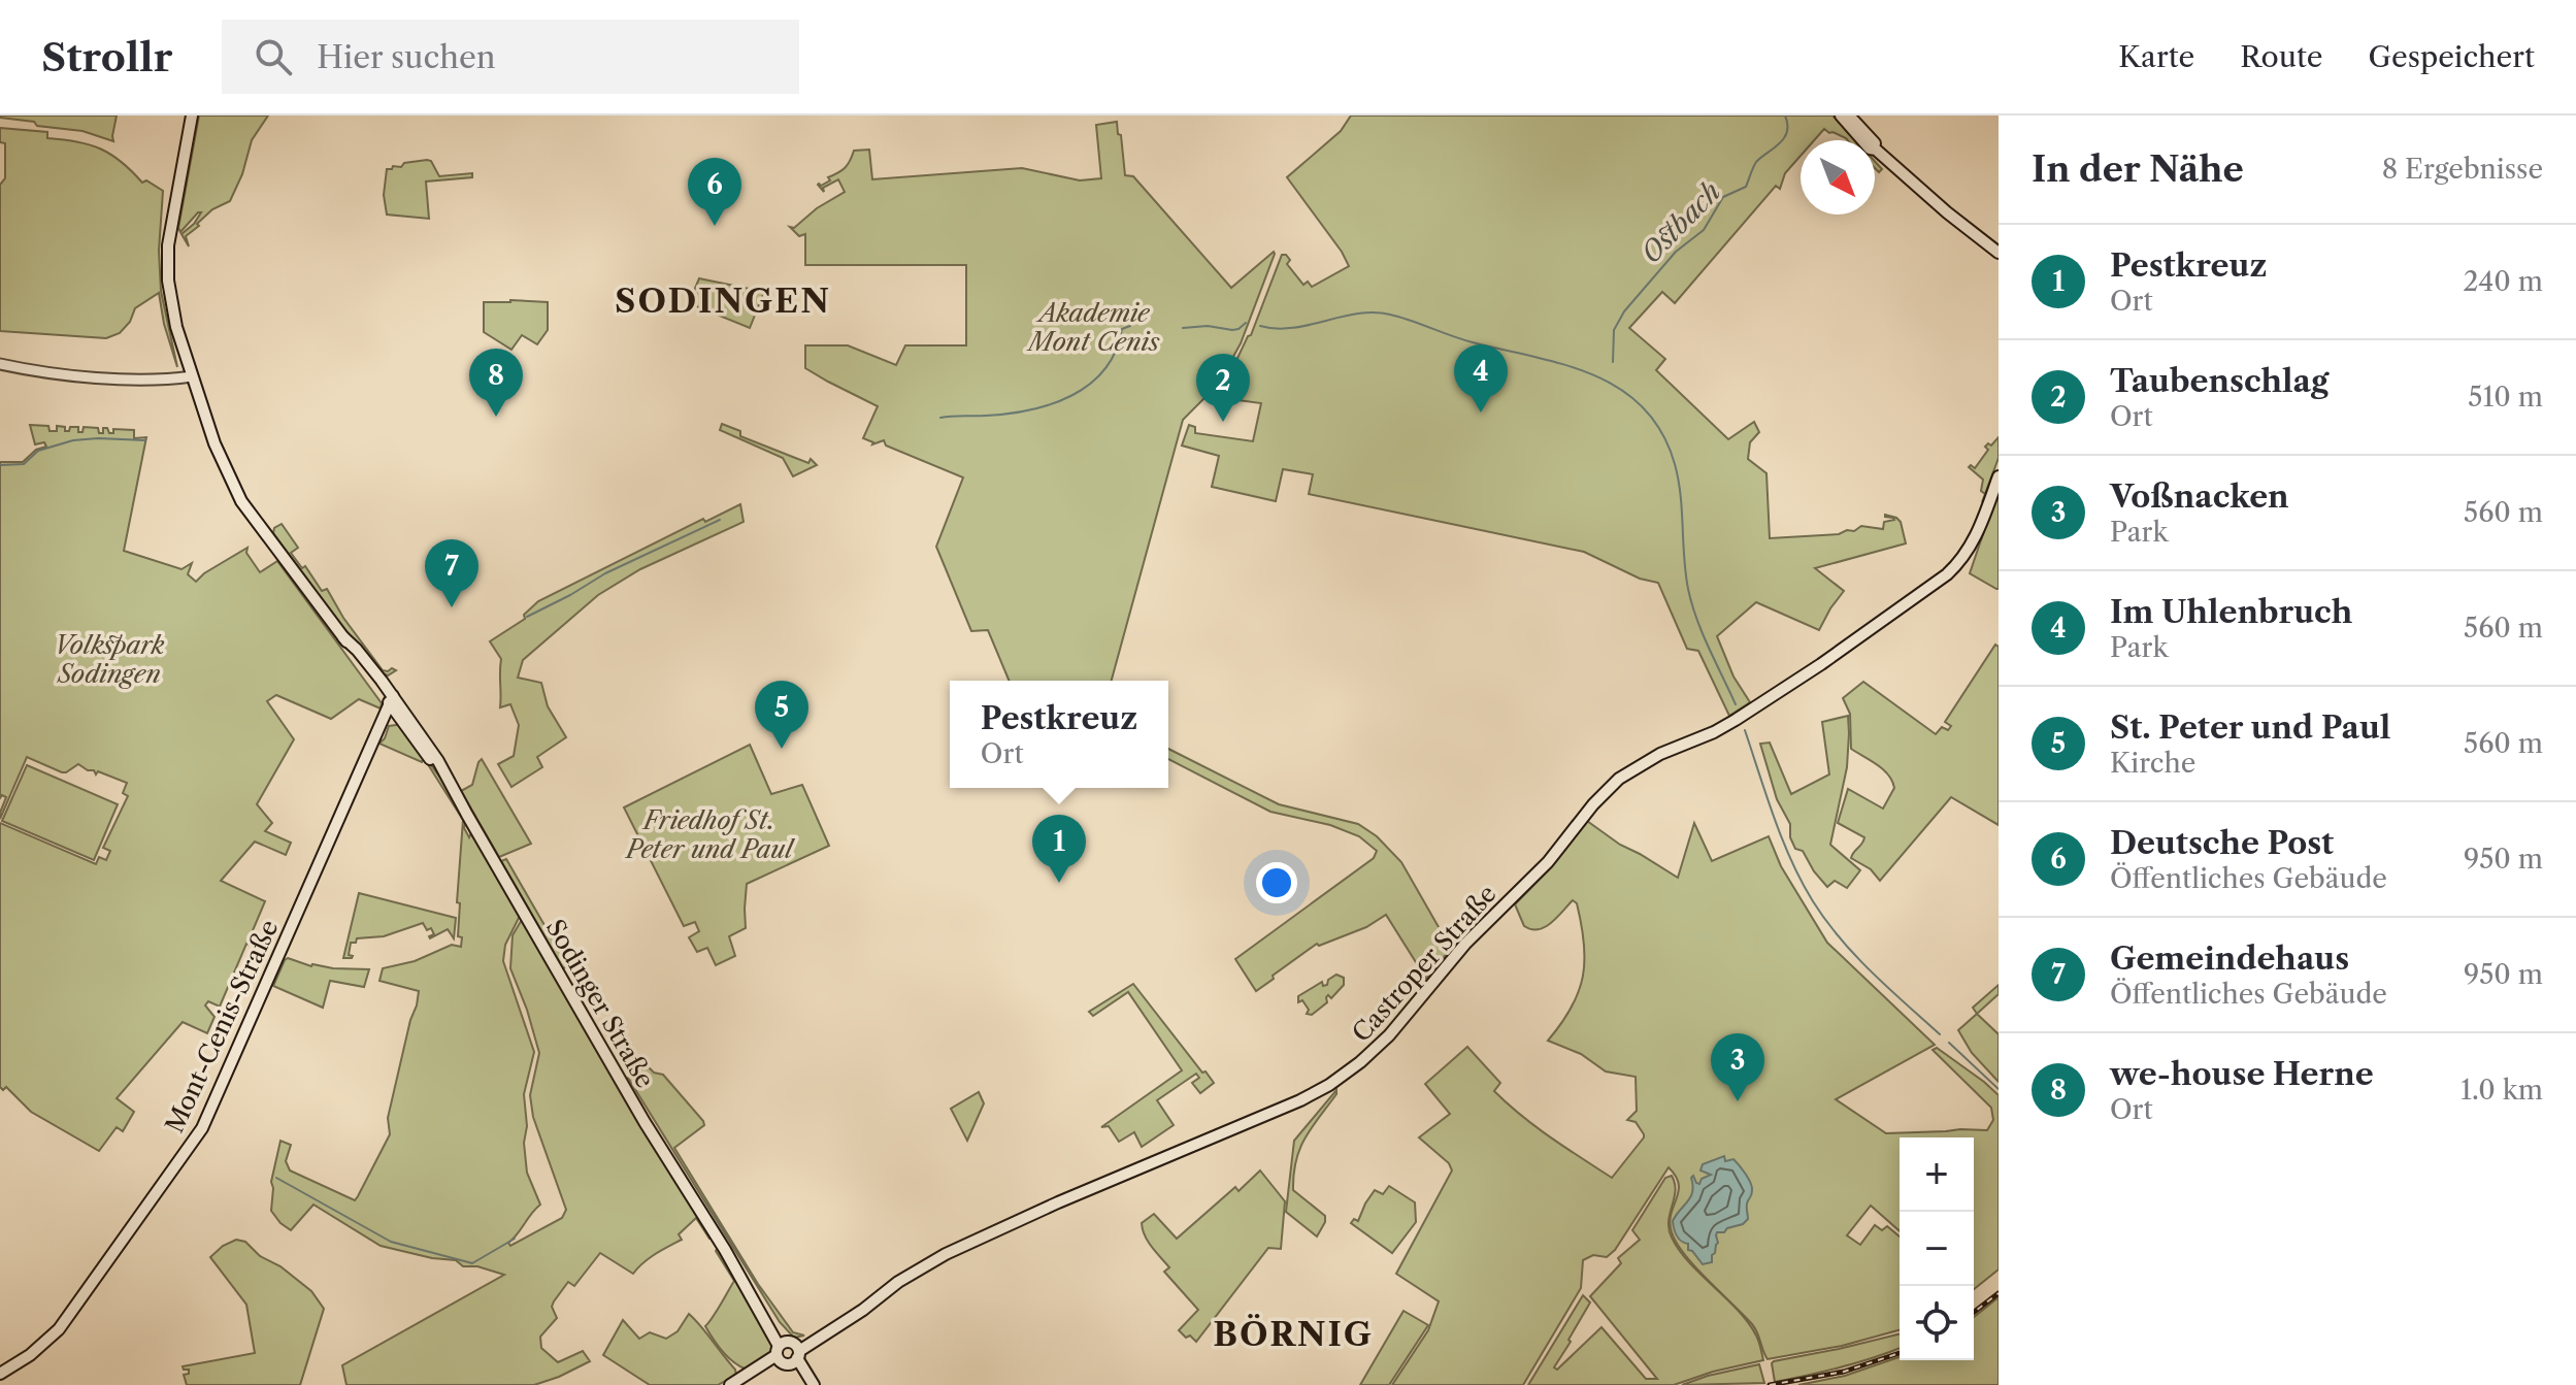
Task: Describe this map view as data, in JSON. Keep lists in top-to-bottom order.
{
  "streets": {
    "main road": ["Castroper Straße", "Sodinger Straße", "Mont-Cenis-Straße"]
  },
  "crossings": [
    ["Castroper Straße", "Sodinger Straße"],
    ["Sodinger Straße", "Mont-Cenis-Straße"]
  ],
  "districts": ["SODINGEN", "BÖRNIG"],
  "water": ["Ostbach"],
  "parks": ["Akademie Mont Cenis", "Volkspark Sodingen", "Friedhof St. Peter und Paul"],
  "north": "bottom right",
  "page": {
    "header": "Strollr",
    "search": "Hier suchen",
    "nav": ["Karte", "Route", "Gespeichert"],
    "heading": ["In der Nähe", "8 Ergebnisse"],
    "pins": [
      "6",
      "4",
      "8",
      "2",
      "7",
      "5",
      "1",
      "3"
    ],
    "list": [
      {
        "mark": "1",
        "name": "Pestkreuz",
        "note": "Ort",
        "value": "240 m"
      },
      {
        "mark": "2",
        "name": "Taubenschlag",
        "note": "Ort",
        "value": "510 m"
      },
      {
        "mark": "3",
        "name": "Voßnacken",
        "note": "Park",
        "value": "560 m"
      },
      {
        "mark": "4",
        "name": "Im Uhlenbruch",
        "note": "Park",
        "value": "560 m"
      },
      {
        "mark": "5",
        "name": "St. Peter und Paul",
        "note": "Kirche",
        "value": "560 m"
      },
      {
        "mark": "6",
        "name": "Deutsche Post",
        "note": "Öffentliches Gebäude",
        "value": "950 m"
      },
      {
        "mark": "7",
        "name": "Gemeindehaus",
        "note": "Öffentliches Gebäude",
        "value": "950 m"
      },
      {
        "mark": "8",
        "name": "we-house Herne",
        "note": "Ort",
        "value": "1.0 km"
      }
    ],
    "popup": ["Pestkreuz", "Ort"],
    "map_buttons": ["+", "−"]
  }
}
